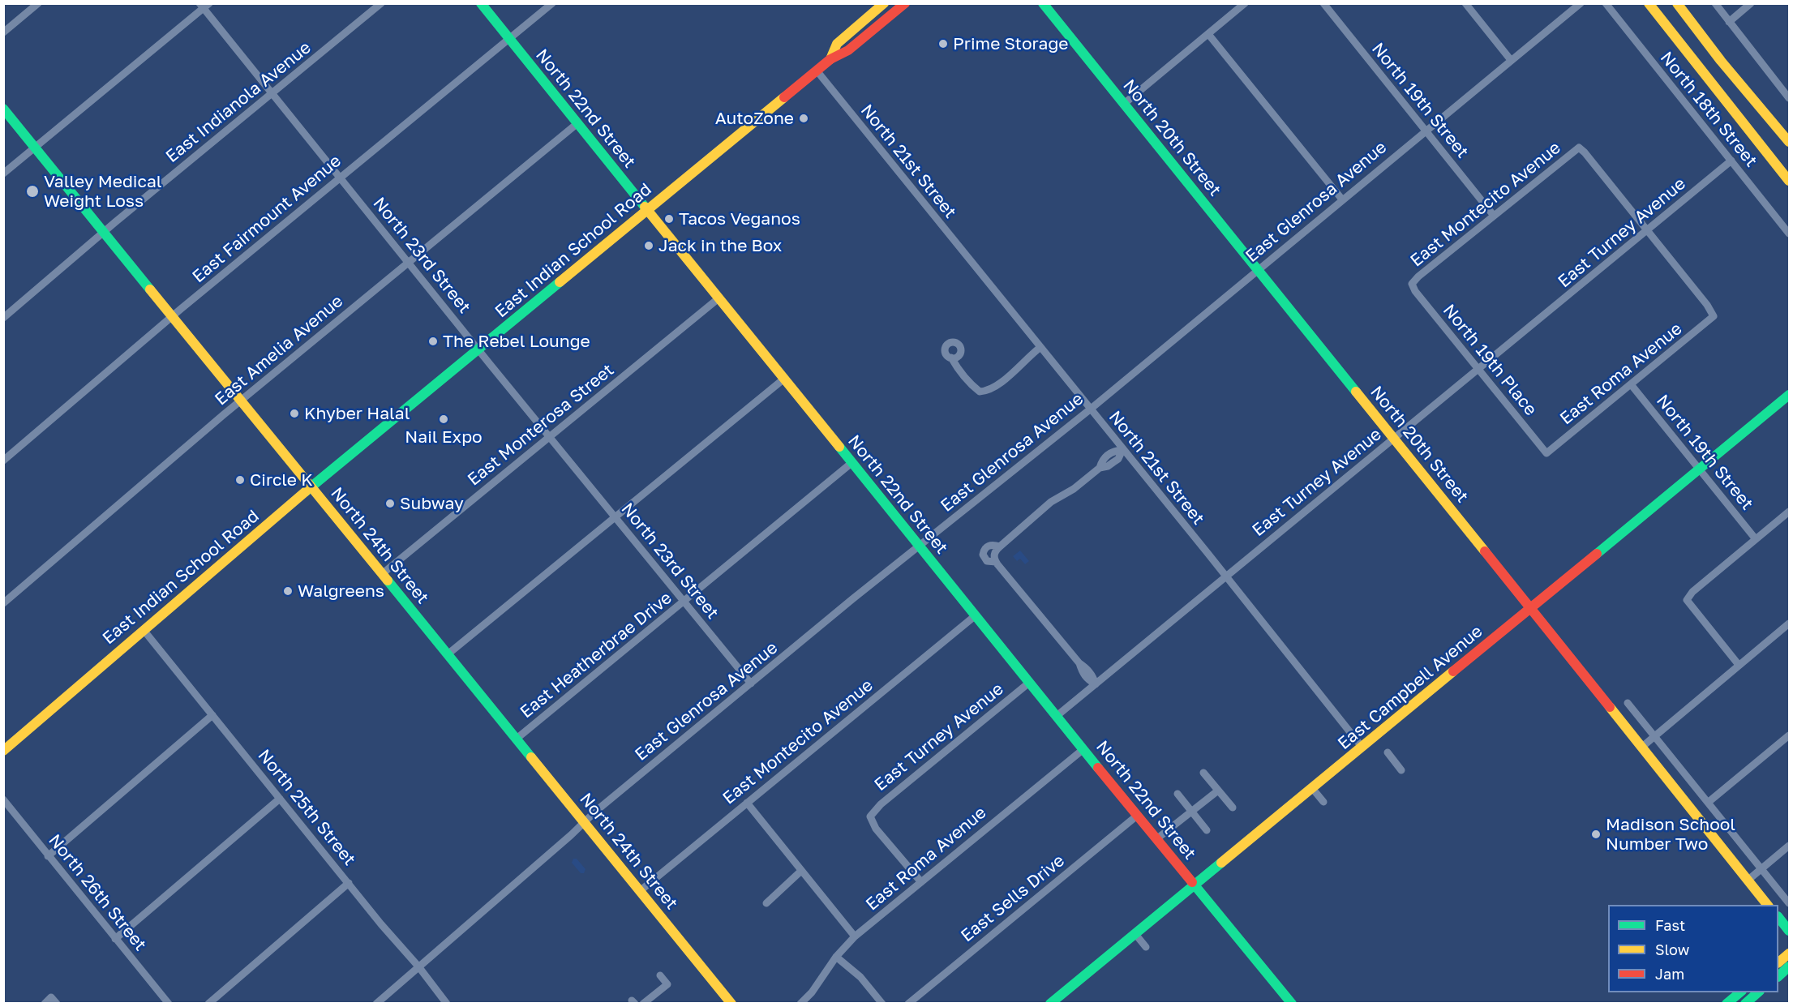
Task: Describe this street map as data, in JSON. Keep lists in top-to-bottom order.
{
  "streets": {
    "main road": [
      "North 22nd Street",
      "North 20th Street",
      "East Indian School Road",
      "North 24th Street",
      "East Campbell Avenue"
    ],
    "street": [
      "North 19th Street",
      "East Indianola Avenue",
      "North 18th Street",
      "North 21st Street",
      "East Glenrosa Avenue",
      "East Montecito Avenue",
      "East Fairmount Avenue",
      "East Turney Avenue",
      "North 23rd Street",
      "East Amelia Avenue",
      "North 19th Place",
      "East Roma Avenue",
      "East Monterosa Street",
      "East Heatherbrae Drive",
      "North 25th Street",
      "North 26th Street",
      "East Sells Drive"
    ]
  },
  "crossings": [
    ["North 19th Street", "East Glenrosa Avenue"],
    ["North 19th Street", "East Montecito Avenue"],
    ["North 19th Street", "East Roma Avenue"],
    ["North 19th Street", "East Campbell Avenue"],
    ["East Indianola Avenue", "North 23rd Street"],
    ["East Indianola Avenue", "North 24th Street"],
    ["North 22nd Street", "East Glenrosa Avenue"],
    ["North 22nd Street", "East Montecito Avenue"],
    ["North 22nd Street", "East Fairmount Avenue"],
    ["North 22nd Street", "East Turney Avenue"],
    ["North 22nd Street", "East Indian School Road"],
    ["North 22nd Street", "East Amelia Avenue"],
    ["North 22nd Street", "East Roma Avenue"],
    ["North 22nd Street", "East Monterosa Street"],
    ["North 22nd Street", "East Heatherbrae Drive"],
    ["North 22nd Street", "East Campbell Avenue"],
    ["North 22nd Street", "East Sells Drive"],
    ["North 18th Street", "East Turney Avenue"],
    ["North 20th Street", "East Glenrosa Avenue"],
    ["North 20th Street", "East Turney Avenue"],
    ["North 20th Street", "East Campbell Avenue"],
    ["North 21st Street", "East Glenrosa Avenue"],
    ["North 21st Street", "East Turney Avenue"],
    ["North 21st Street", "East Indian School Road"],
    ["North 21st Street", "East Campbell Avenue"],
    ["East Glenrosa Avenue", "North 23rd Street"],
    ["East Glenrosa Avenue", "North 24th Street"],
    ["East Glenrosa Avenue", "North 25th Street"],
    ["East Montecito Avenue", "East Turney Avenue"],
    ["East Montecito Avenue", "North 19th Place"],
    ["East Montecito Avenue", "East Roma Avenue"],
    ["East Montecito Avenue", "North 24th Street"],
    ["East Fairmount Avenue", "North 23rd Street"],
    ["East Fairmount Avenue", "North 24th Street"],
    ["East Turney Avenue", "North 19th Place"],
    ["East Turney Avenue", "East Roma Avenue"],
    ["East Indian School Road", "North 23rd Street"],
    ["East Indian School Road", "North 24th Street"],
    ["East Indian School Road", "North 25th Street"],
    ["North 23rd Street", "East Amelia Avenue"],
    ["North 23rd Street", "East Monterosa Street"],
    ["North 23rd Street", "East Heatherbrae Drive"],
    ["East Amelia Avenue", "North 24th Street"],
    ["North 19th Place", "East Roma Avenue"],
    ["East Monterosa Street", "North 24th Street"],
    ["North 24th Street", "East Heatherbrae Drive"]
  ],
  "places": [
    "Prime Storage",
    "AutoZone",
    "Valley Medical Weight Loss",
    "Tacos Veganos",
    "Jack in the Box",
    "The Rebel Lounge",
    "Khyber Halal",
    "Nail Expo",
    "Circle K",
    "Subway",
    "Walgreens",
    "Madison School Number Two"
  ],
  "legend": ["Fast", "Slow", "Jam"]
}
